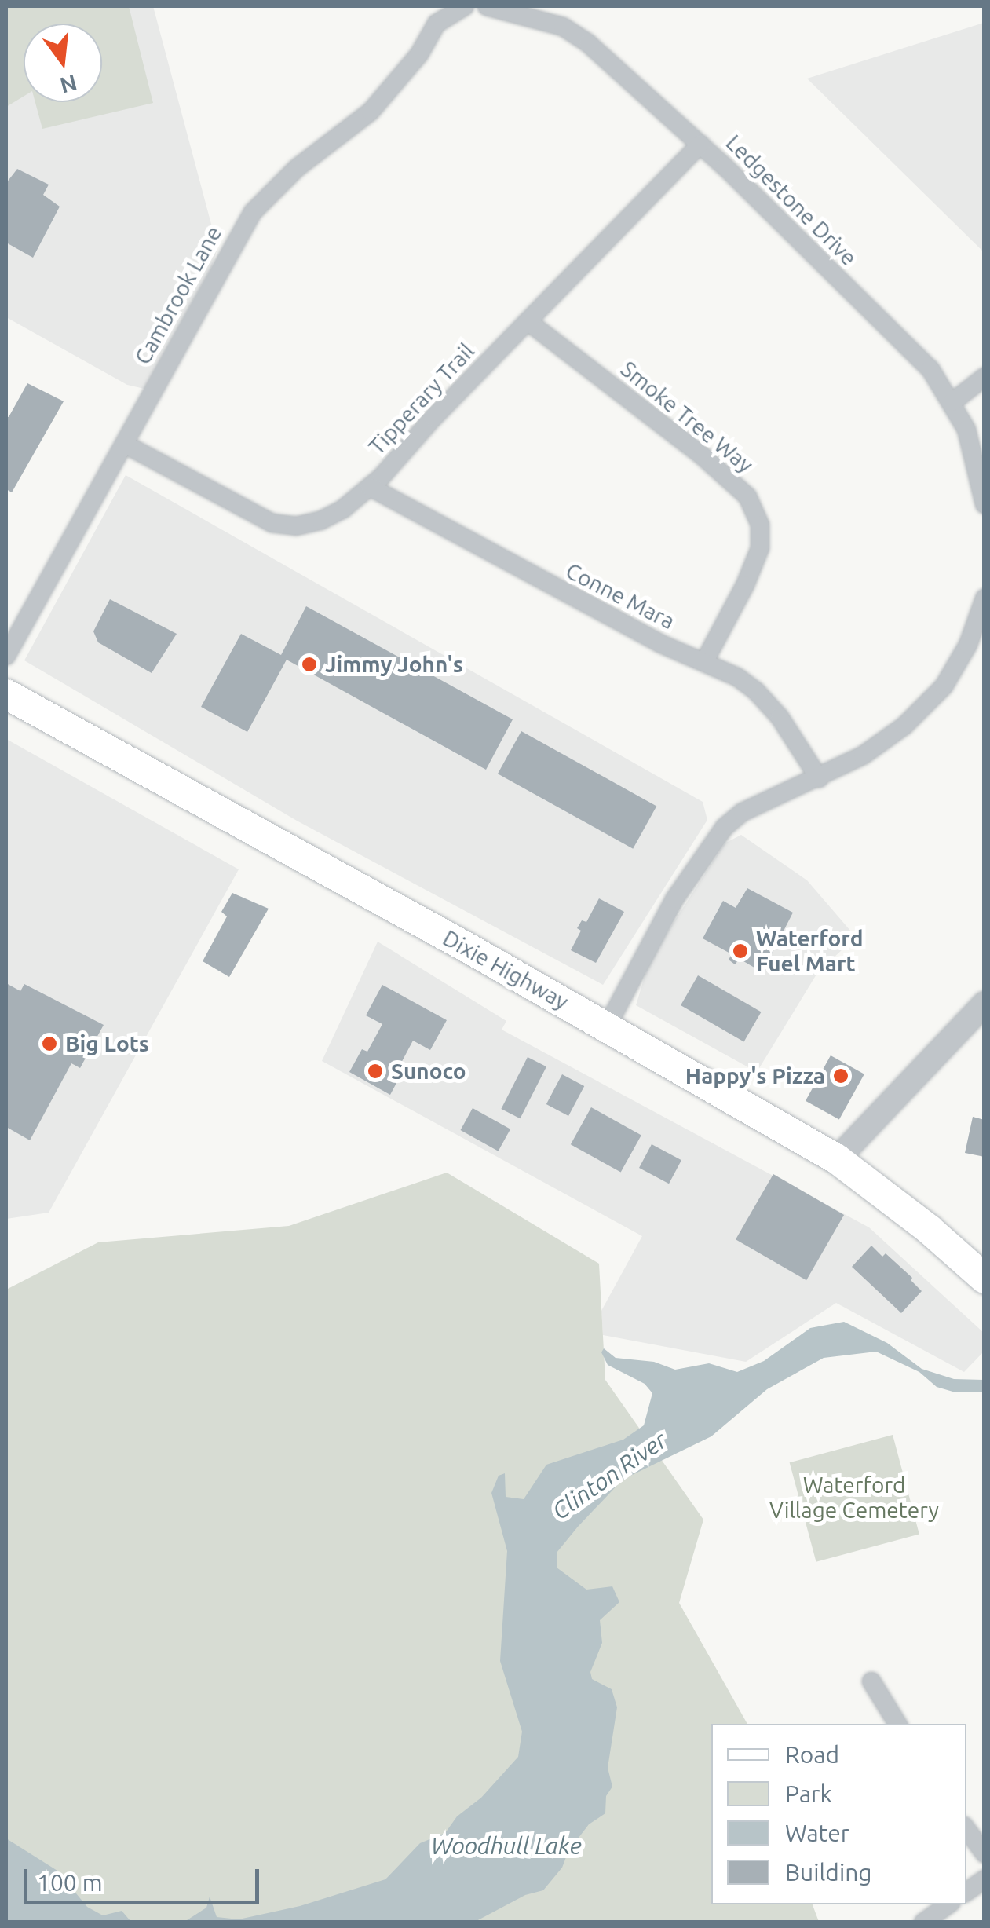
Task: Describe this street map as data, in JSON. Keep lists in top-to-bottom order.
{
  "streets": {
    "main road": ["Dixie Highway"],
    "street": [
      "Ledgestone Drive",
      "Cambrook Lane",
      "Tipperary Trail",
      "Smoke Tree Way",
      "Conne Mara"
    ]
  },
  "crossings": [
    ["Ledgestone Drive", "Tipperary Trail"],
    ["Cambrook Lane", "Tipperary Trail"],
    ["Tipperary Trail", "Smoke Tree Way"],
    ["Tipperary Trail", "Conne Mara"],
    ["Smoke Tree Way", "Conne Mara"]
  ],
  "water": ["Clinton River", "Woodhull Lake"],
  "parks": ["Waterford Village Cemetery"],
  "places": [
    "Jimmy John's",
    "Waterford Fuel Mart",
    "Big Lots",
    "Sunoco",
    "Happy's Pizza"
  ],
  "legend": [
    "Road",
    "Park",
    "Water",
    "Building"
  ],
  "scale_bar": "100 m",
  "north": "bottom"
}
